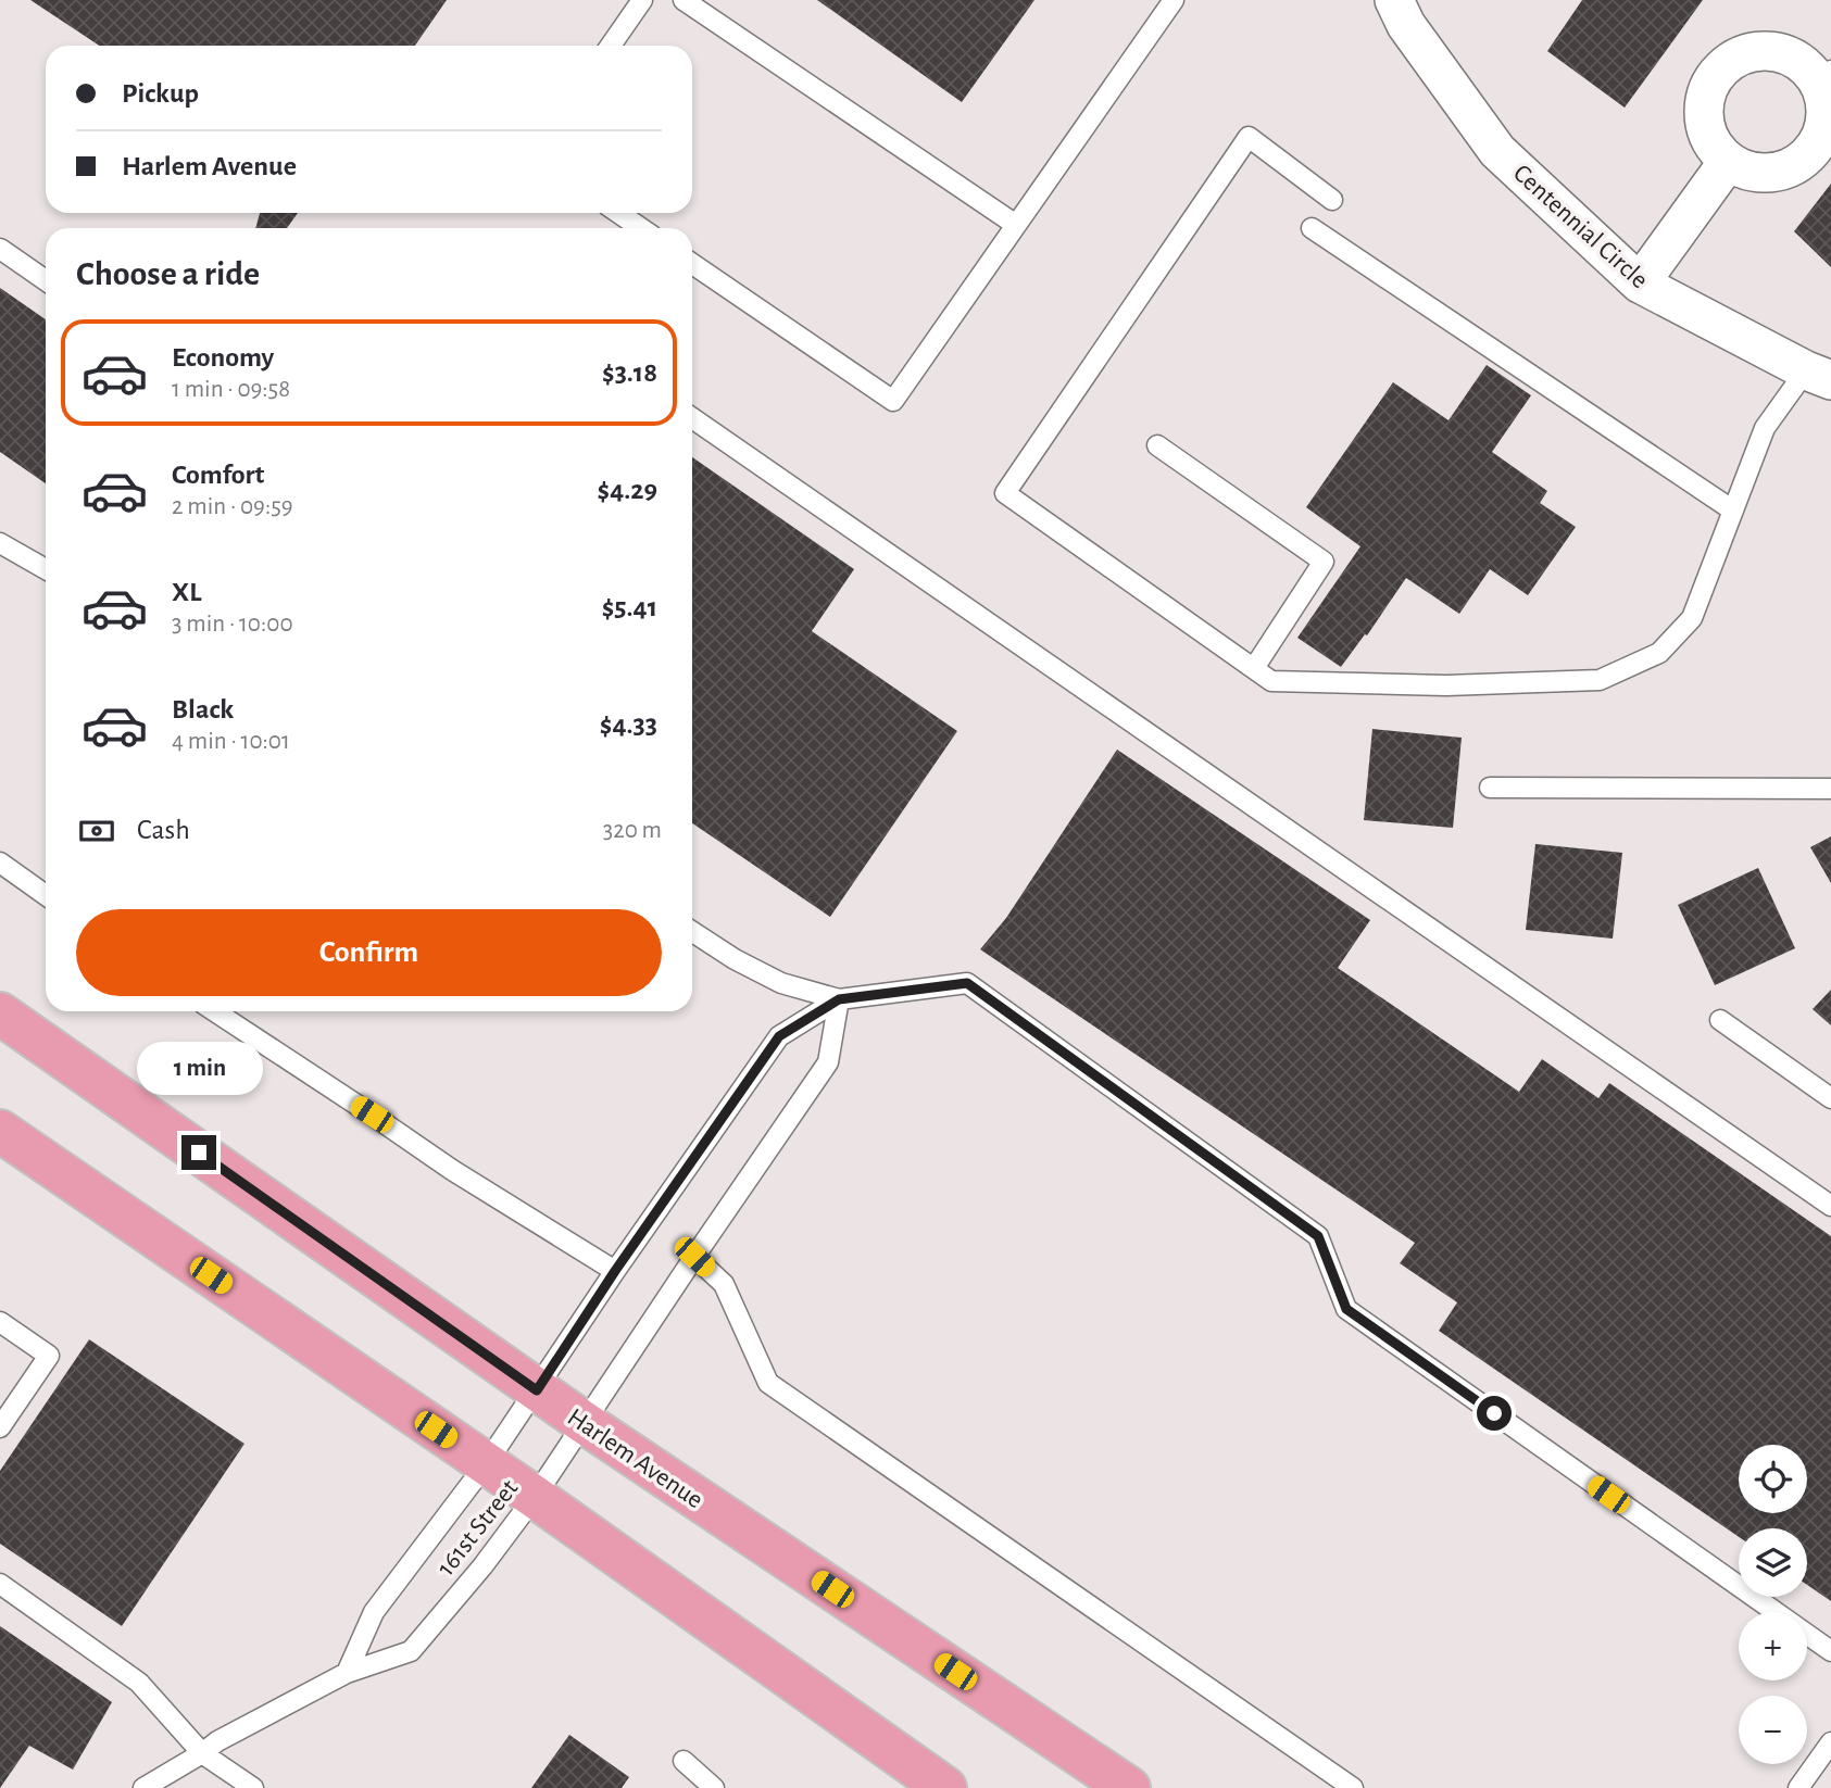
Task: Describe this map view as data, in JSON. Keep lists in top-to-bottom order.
{
  "streets": {
    "main road": ["Harlem Avenue"],
    "street": ["Centennial Circle"],
    "lane": ["161st Street"]
  },
  "crossings": [
    ["Harlem Avenue", "161st Street"]
  ],
  "page": {
    "banner": ["Pickup", "Harlem Avenue"],
    "heading": "Choose a ride",
    "list": [
      {
        "name": "Economy",
        "note": "1 min · 09:58",
        "value": "$3.18"
      },
      {
        "name": "Comfort",
        "note": "2 min · 09:59",
        "value": "$4.29"
      },
      {
        "name": "XL",
        "note": "3 min · 10:00",
        "value": "$5.41"
      },
      {
        "name": "Black",
        "note": "4 min · 10:01",
        "value": "$4.33"
      }
    ],
    "pay": ["Cash", "320 m"],
    "buttons": "Confirm",
    "bubble": "1 min",
    "map_buttons": ["+", "−"]
  }
}
